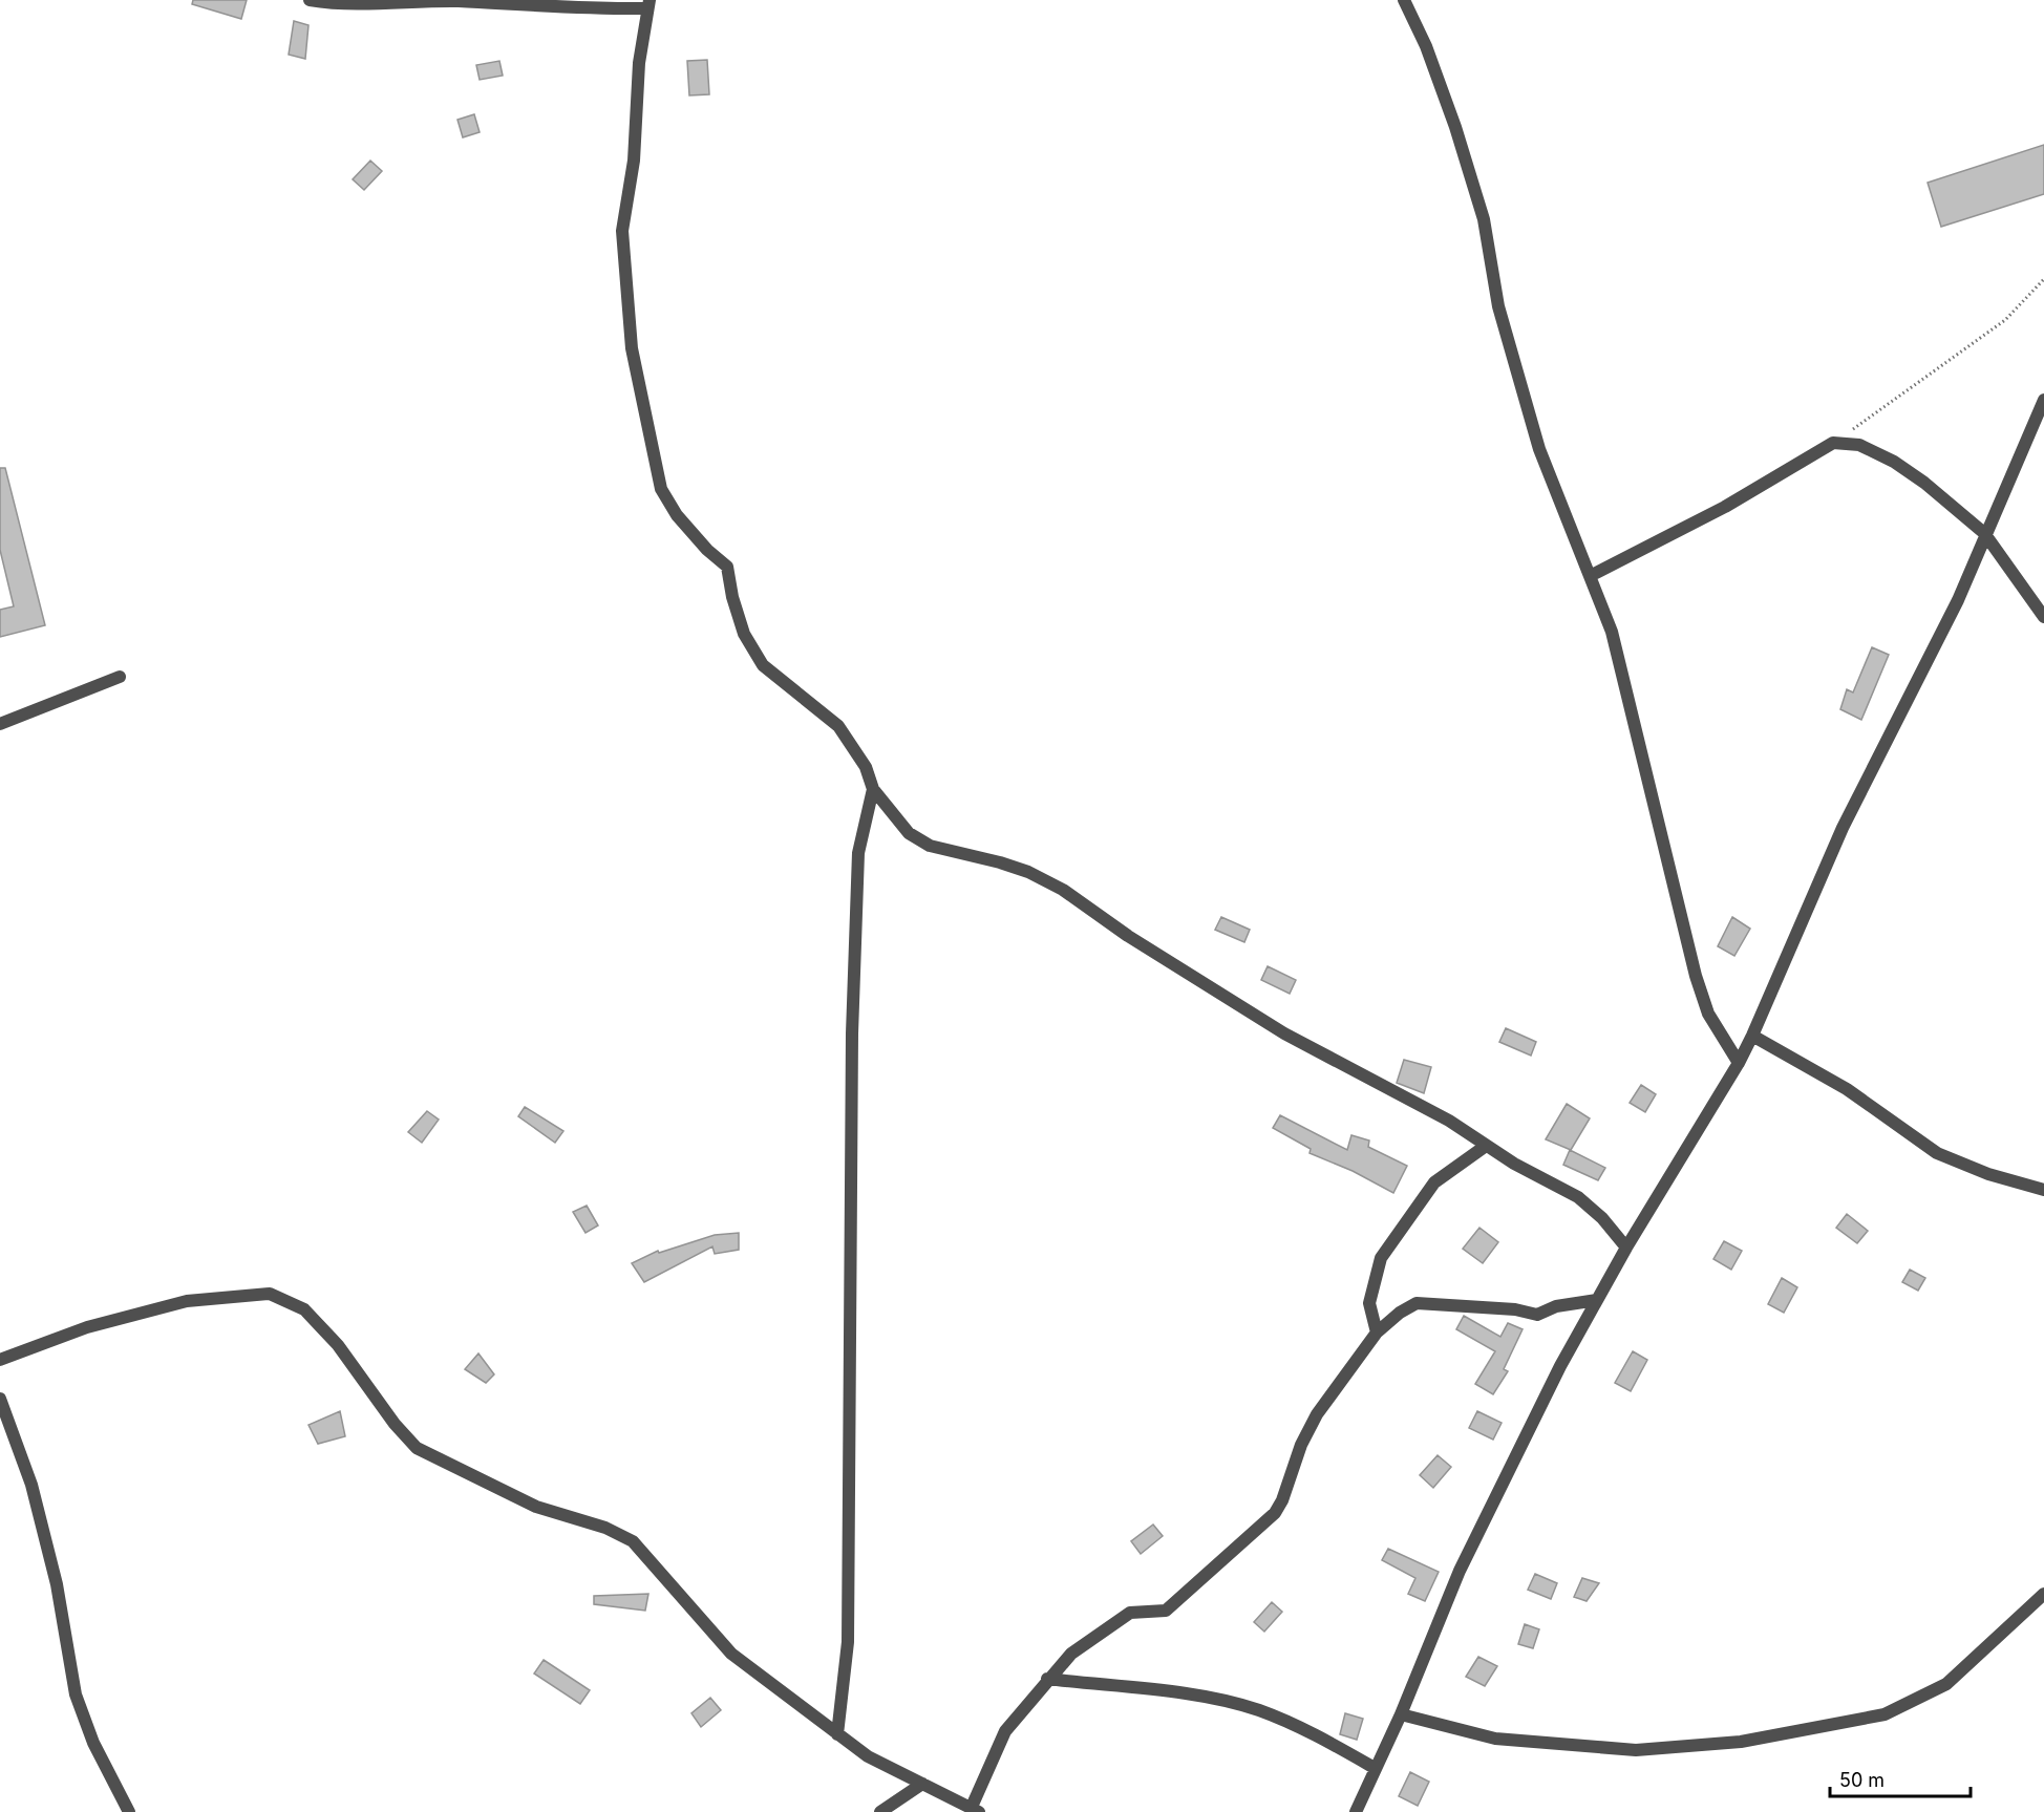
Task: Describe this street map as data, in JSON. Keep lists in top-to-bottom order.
{
  "scale_bar": "50 m"
}
